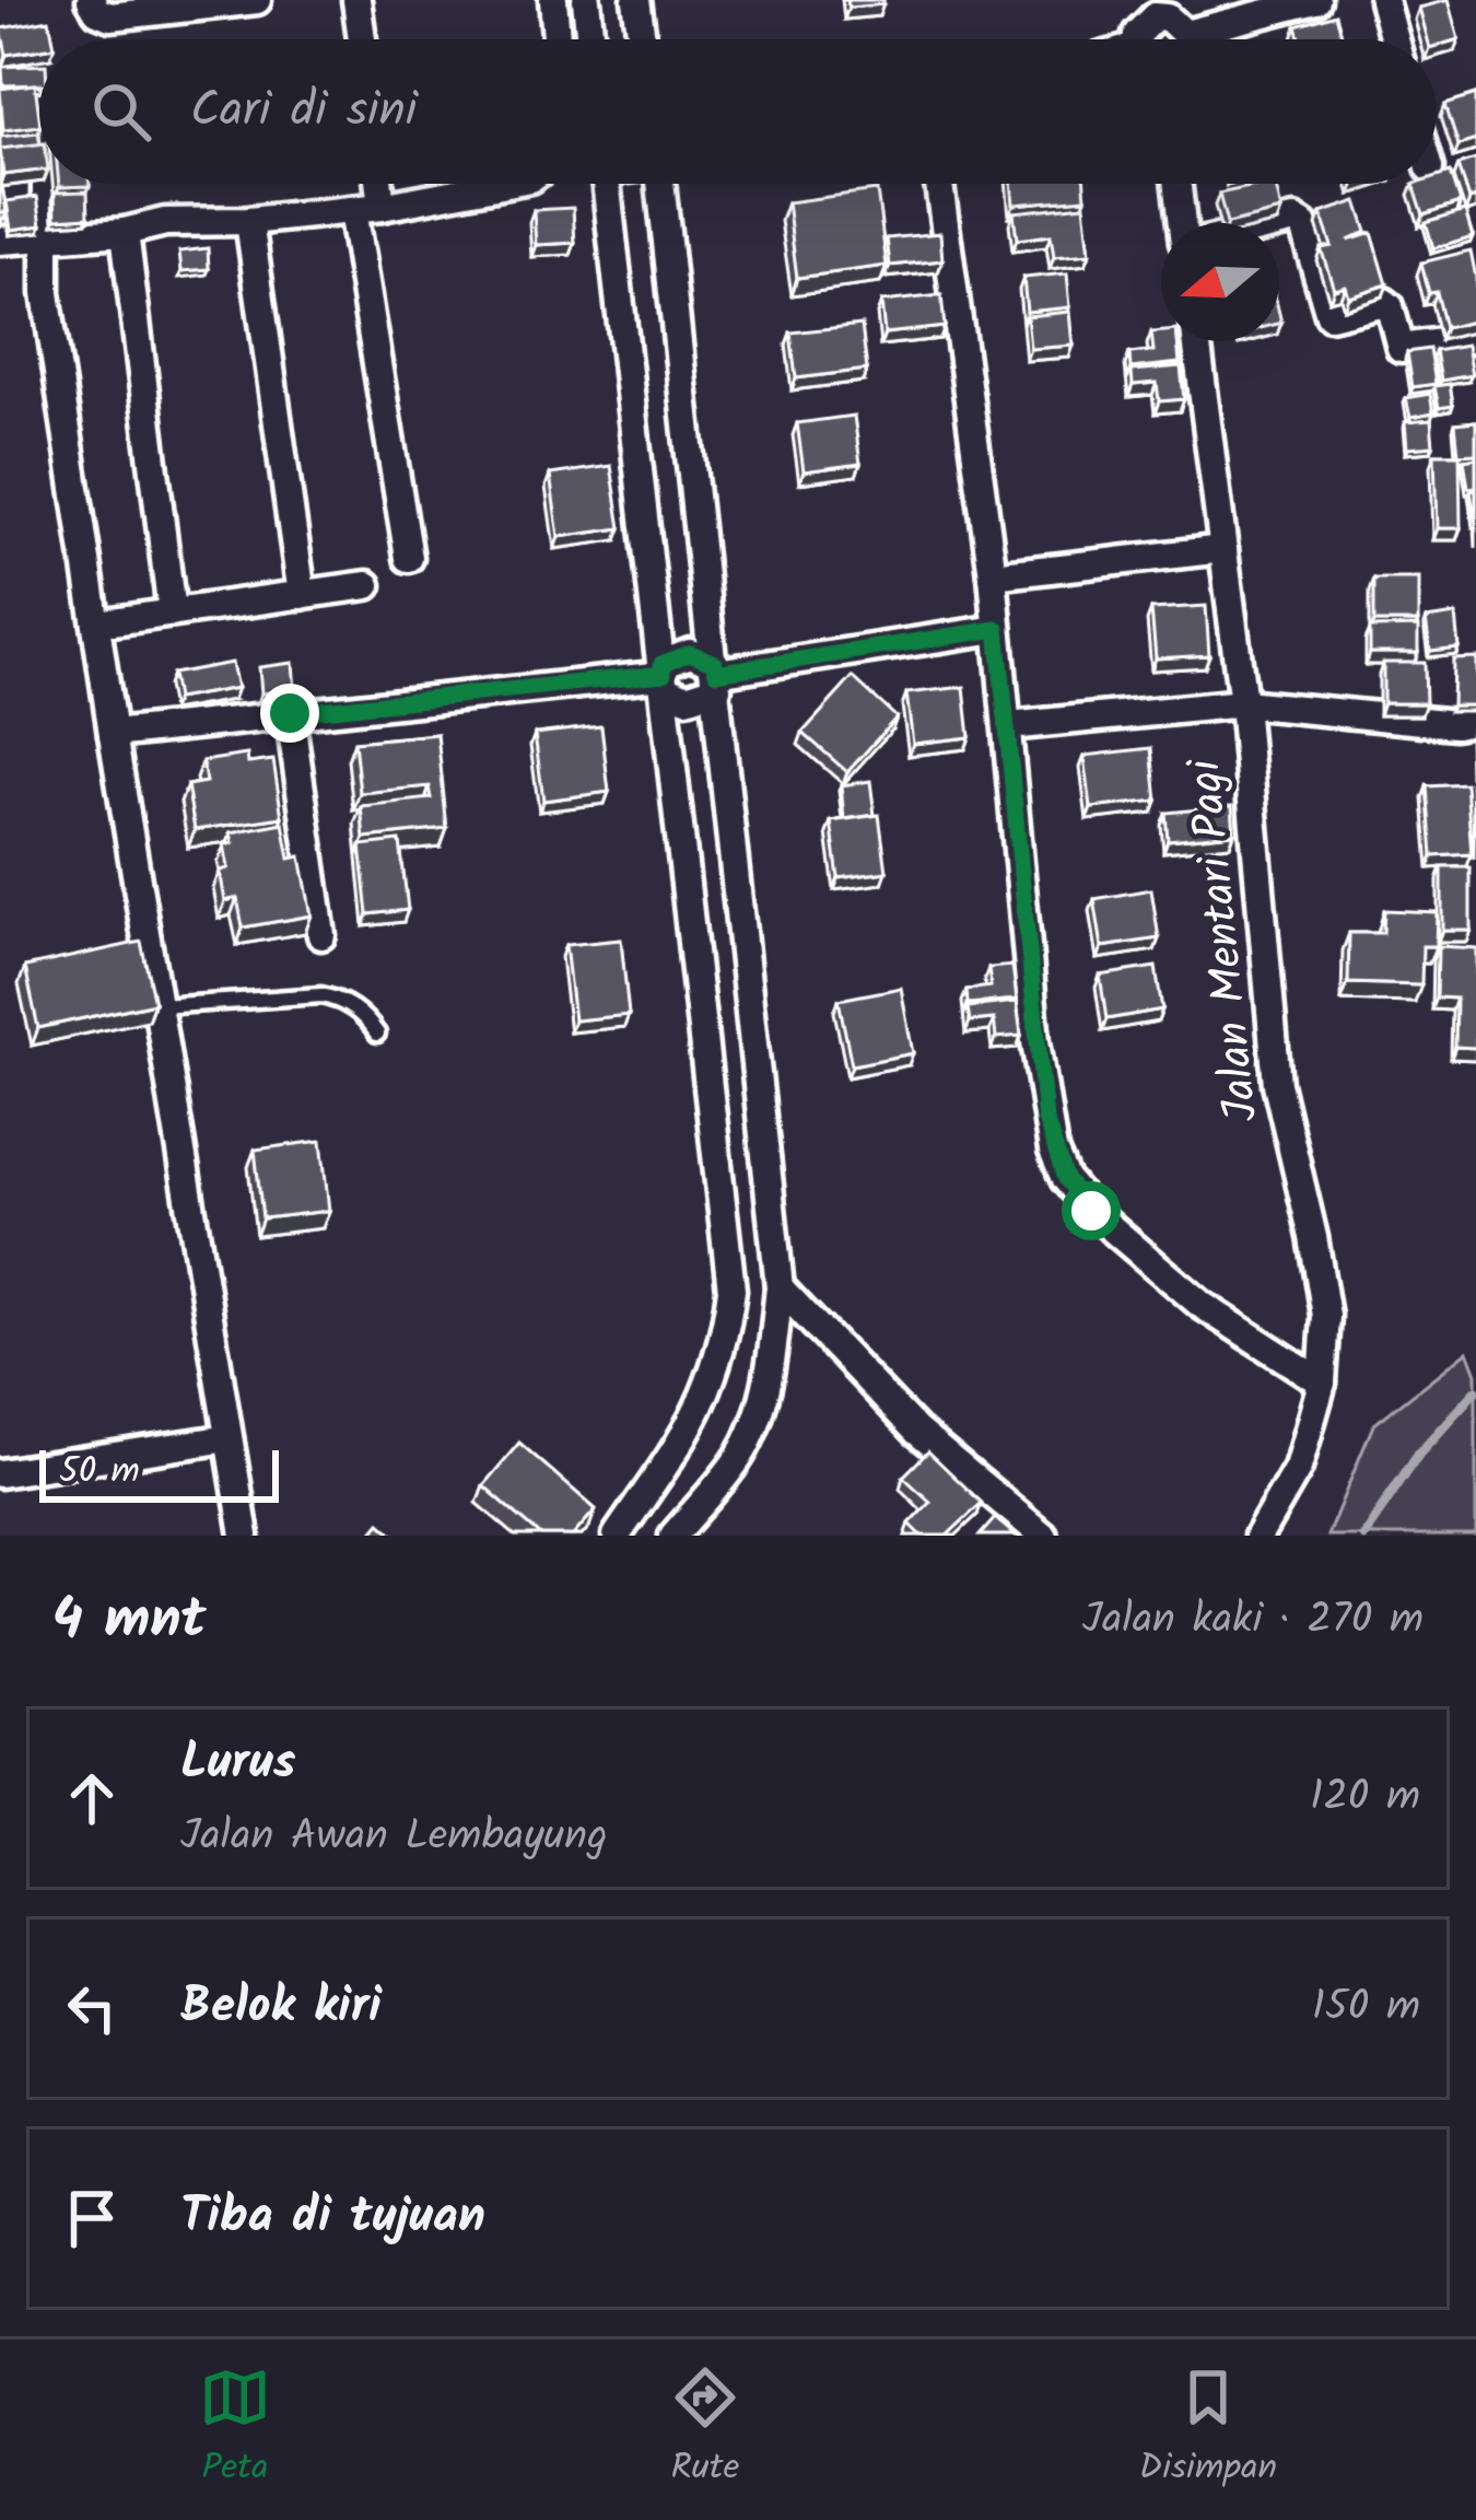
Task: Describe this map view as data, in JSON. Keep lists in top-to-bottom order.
{
  "streets": {
    "street": ["Jalan Mentari Pagi"]
  },
  "scale_bar": "50 m",
  "north": "left",
  "page": {
    "search": "Cari di sini",
    "scale": "50 m",
    "heading": ["4 mnt", "Jalan kaki · 270 m"],
    "list": [
      ["Lurus", "Jalan Awan Lembayung", "120 m"],
      ["Belok kiri", "150 m"],
      "Tiba di tujuan"
    ],
    "nav": ["Peta", "Rute", "Disimpan"]
  }
}
